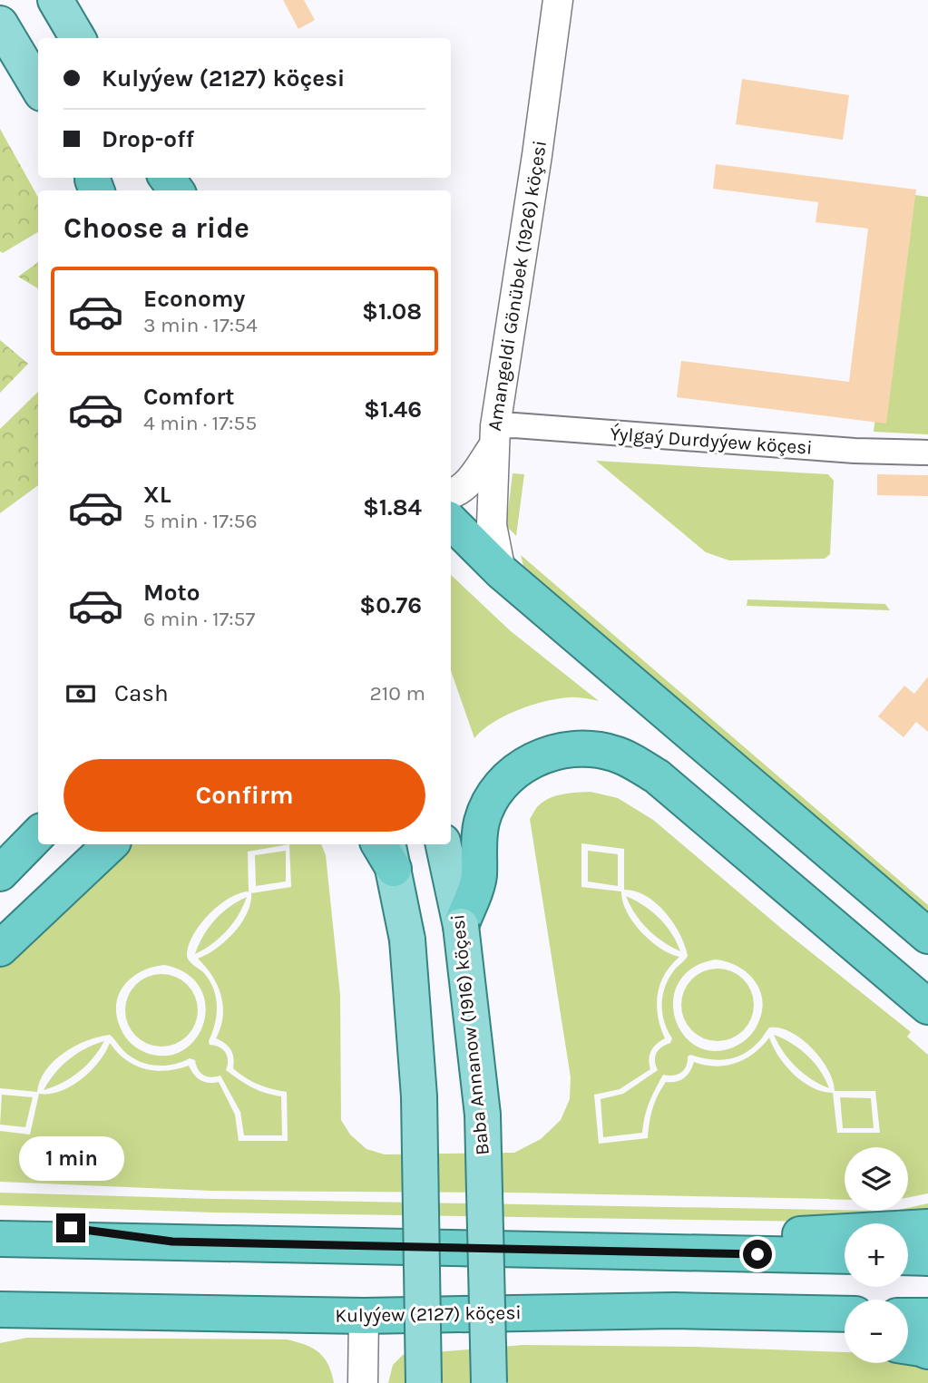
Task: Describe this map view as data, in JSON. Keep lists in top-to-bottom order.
{
  "streets": {
    "highway": ["Kulyýew (2127) köçesi"],
    "main road": ["Baba Annanow (1916) köçesi"],
    "street": ["Amangeldi Gönübek (1926) köçesi", "Ýylgaý Durdyýew köçesi"]
  },
  "crossings": [
    ["Amangeldi Gönübek (1926) köçesi", "Ýylgaý Durdyýew köçesi"]
  ],
  "page": {
    "banner": ["Kulyýew (2127) köçesi", "Drop-off"],
    "heading": "Choose a ride",
    "list": [
      {
        "name": "Economy",
        "note": "3 min · 17:54",
        "value": "$1.08"
      },
      {
        "name": "Comfort",
        "note": "4 min · 17:55",
        "value": "$1.46"
      },
      {
        "name": "XL",
        "note": "5 min · 17:56",
        "value": "$1.84"
      },
      {
        "name": "Moto",
        "note": "6 min · 17:57",
        "value": "$0.76"
      }
    ],
    "pay": ["Cash", "210 m"],
    "buttons": "Confirm",
    "bubble": "1 min",
    "map_buttons": ["+", "−"]
  }
}
